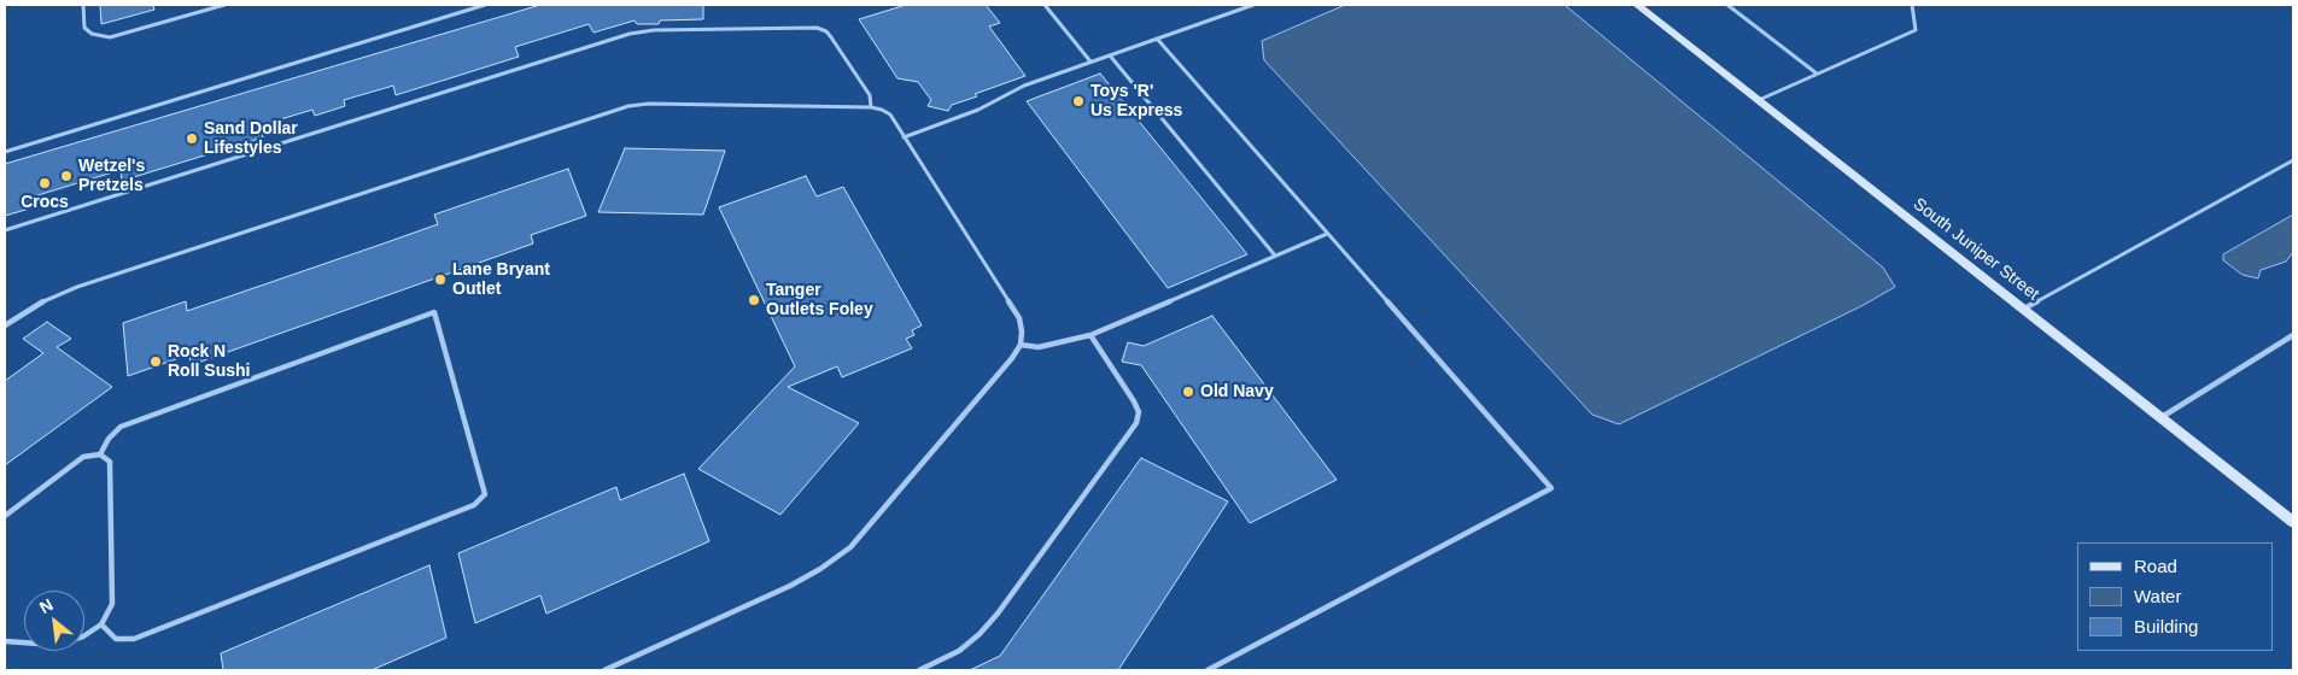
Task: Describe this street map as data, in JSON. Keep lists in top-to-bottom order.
{
  "streets": {
    "street": ["South Juniper Street"]
  },
  "places": [
    "Toys 'R' Us Express",
    "Sand Dollar Lifestyles",
    "Wetzel's Pretzels",
    "Crocs",
    "Lane Bryant Outlet",
    "Tanger Outlets Foley",
    "Rock N Roll Sushi",
    "Old Navy"
  ],
  "legend": ["Road", "Water", "Building"],
  "north": "top left"
}
